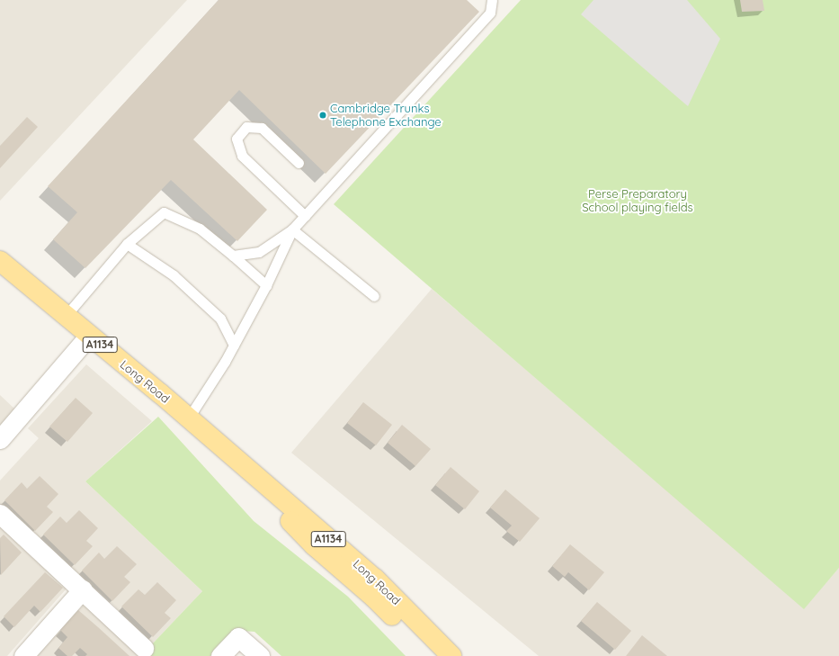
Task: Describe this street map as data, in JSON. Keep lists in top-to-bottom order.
{
  "streets": {
    "main road": ["A1134", "Long Road"]
  },
  "parks": ["Perse Preparatory School playing fields"],
  "places": ["Cambridge Trunks Telephone Exchange"]
}
